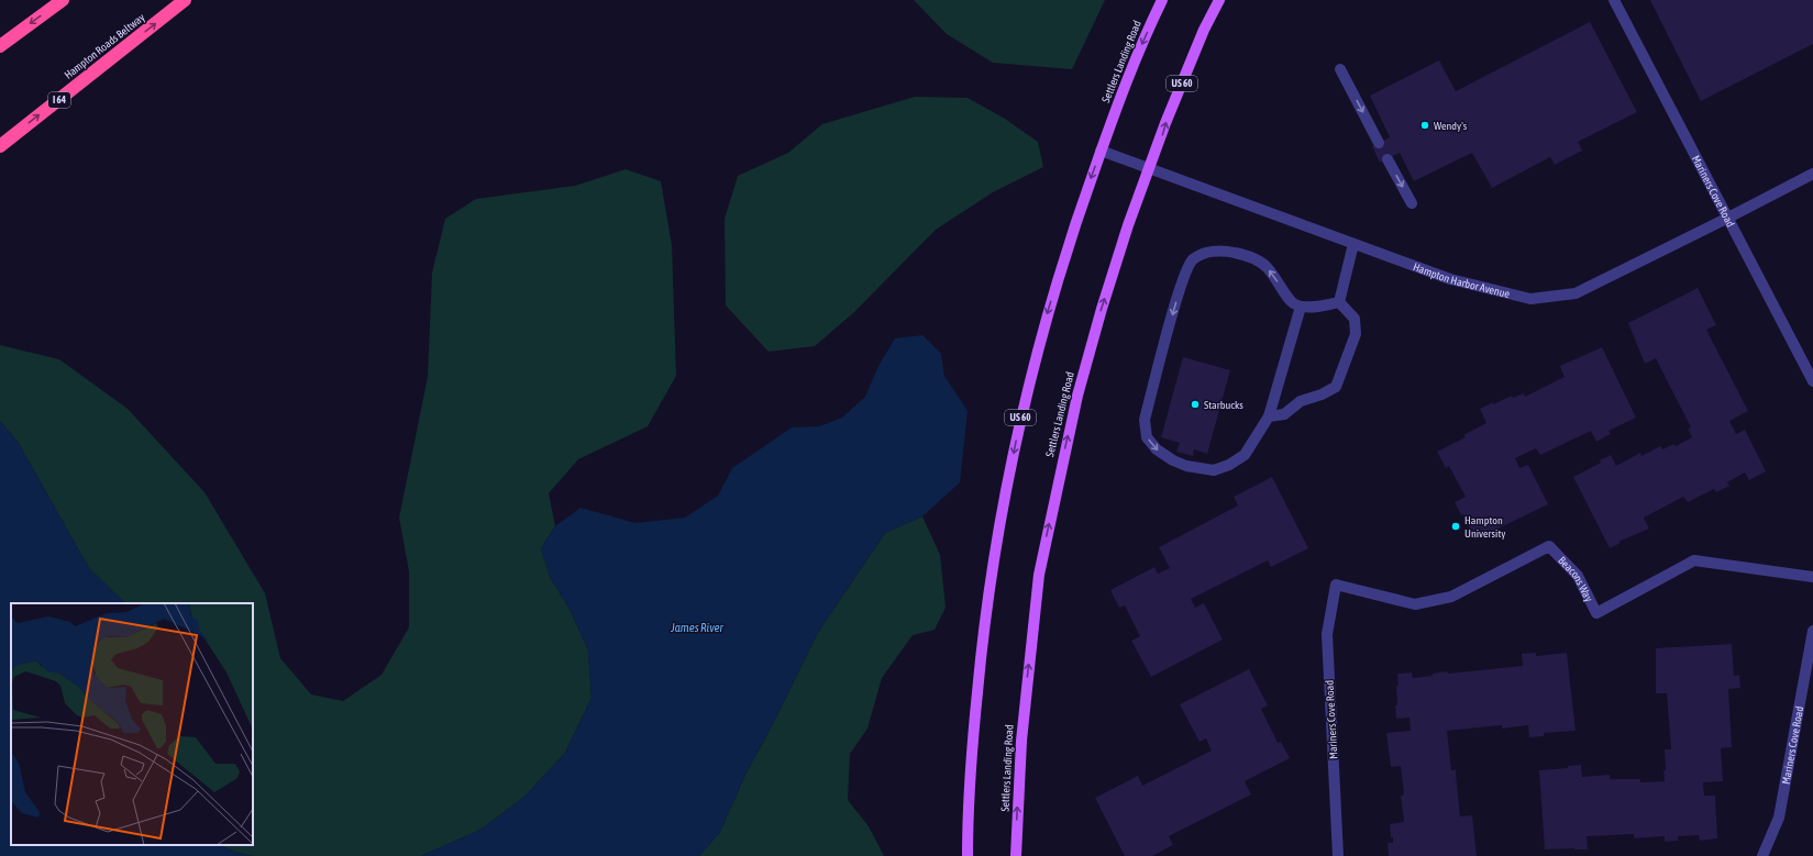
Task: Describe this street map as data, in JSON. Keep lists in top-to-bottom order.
{
  "streets": {
    "highway": ["Hampton Roads Beltway", "I 64"],
    "main road": ["Settlers Landing Road", "US 60"],
    "street": ["Mariners Cove Road", "Hampton Harbor Avenue", "Beacons Way"]
  },
  "crossings": [
    ["Settlers Landing Road", "Hampton Harbor Avenue"],
    ["Mariners Cove Road", "Hampton Harbor Avenue"],
    ["Mariners Cove Road", "Beacons Way"]
  ],
  "water": ["James River"],
  "places": ["Wendy's", "Starbucks", "Hampton University"]
}
